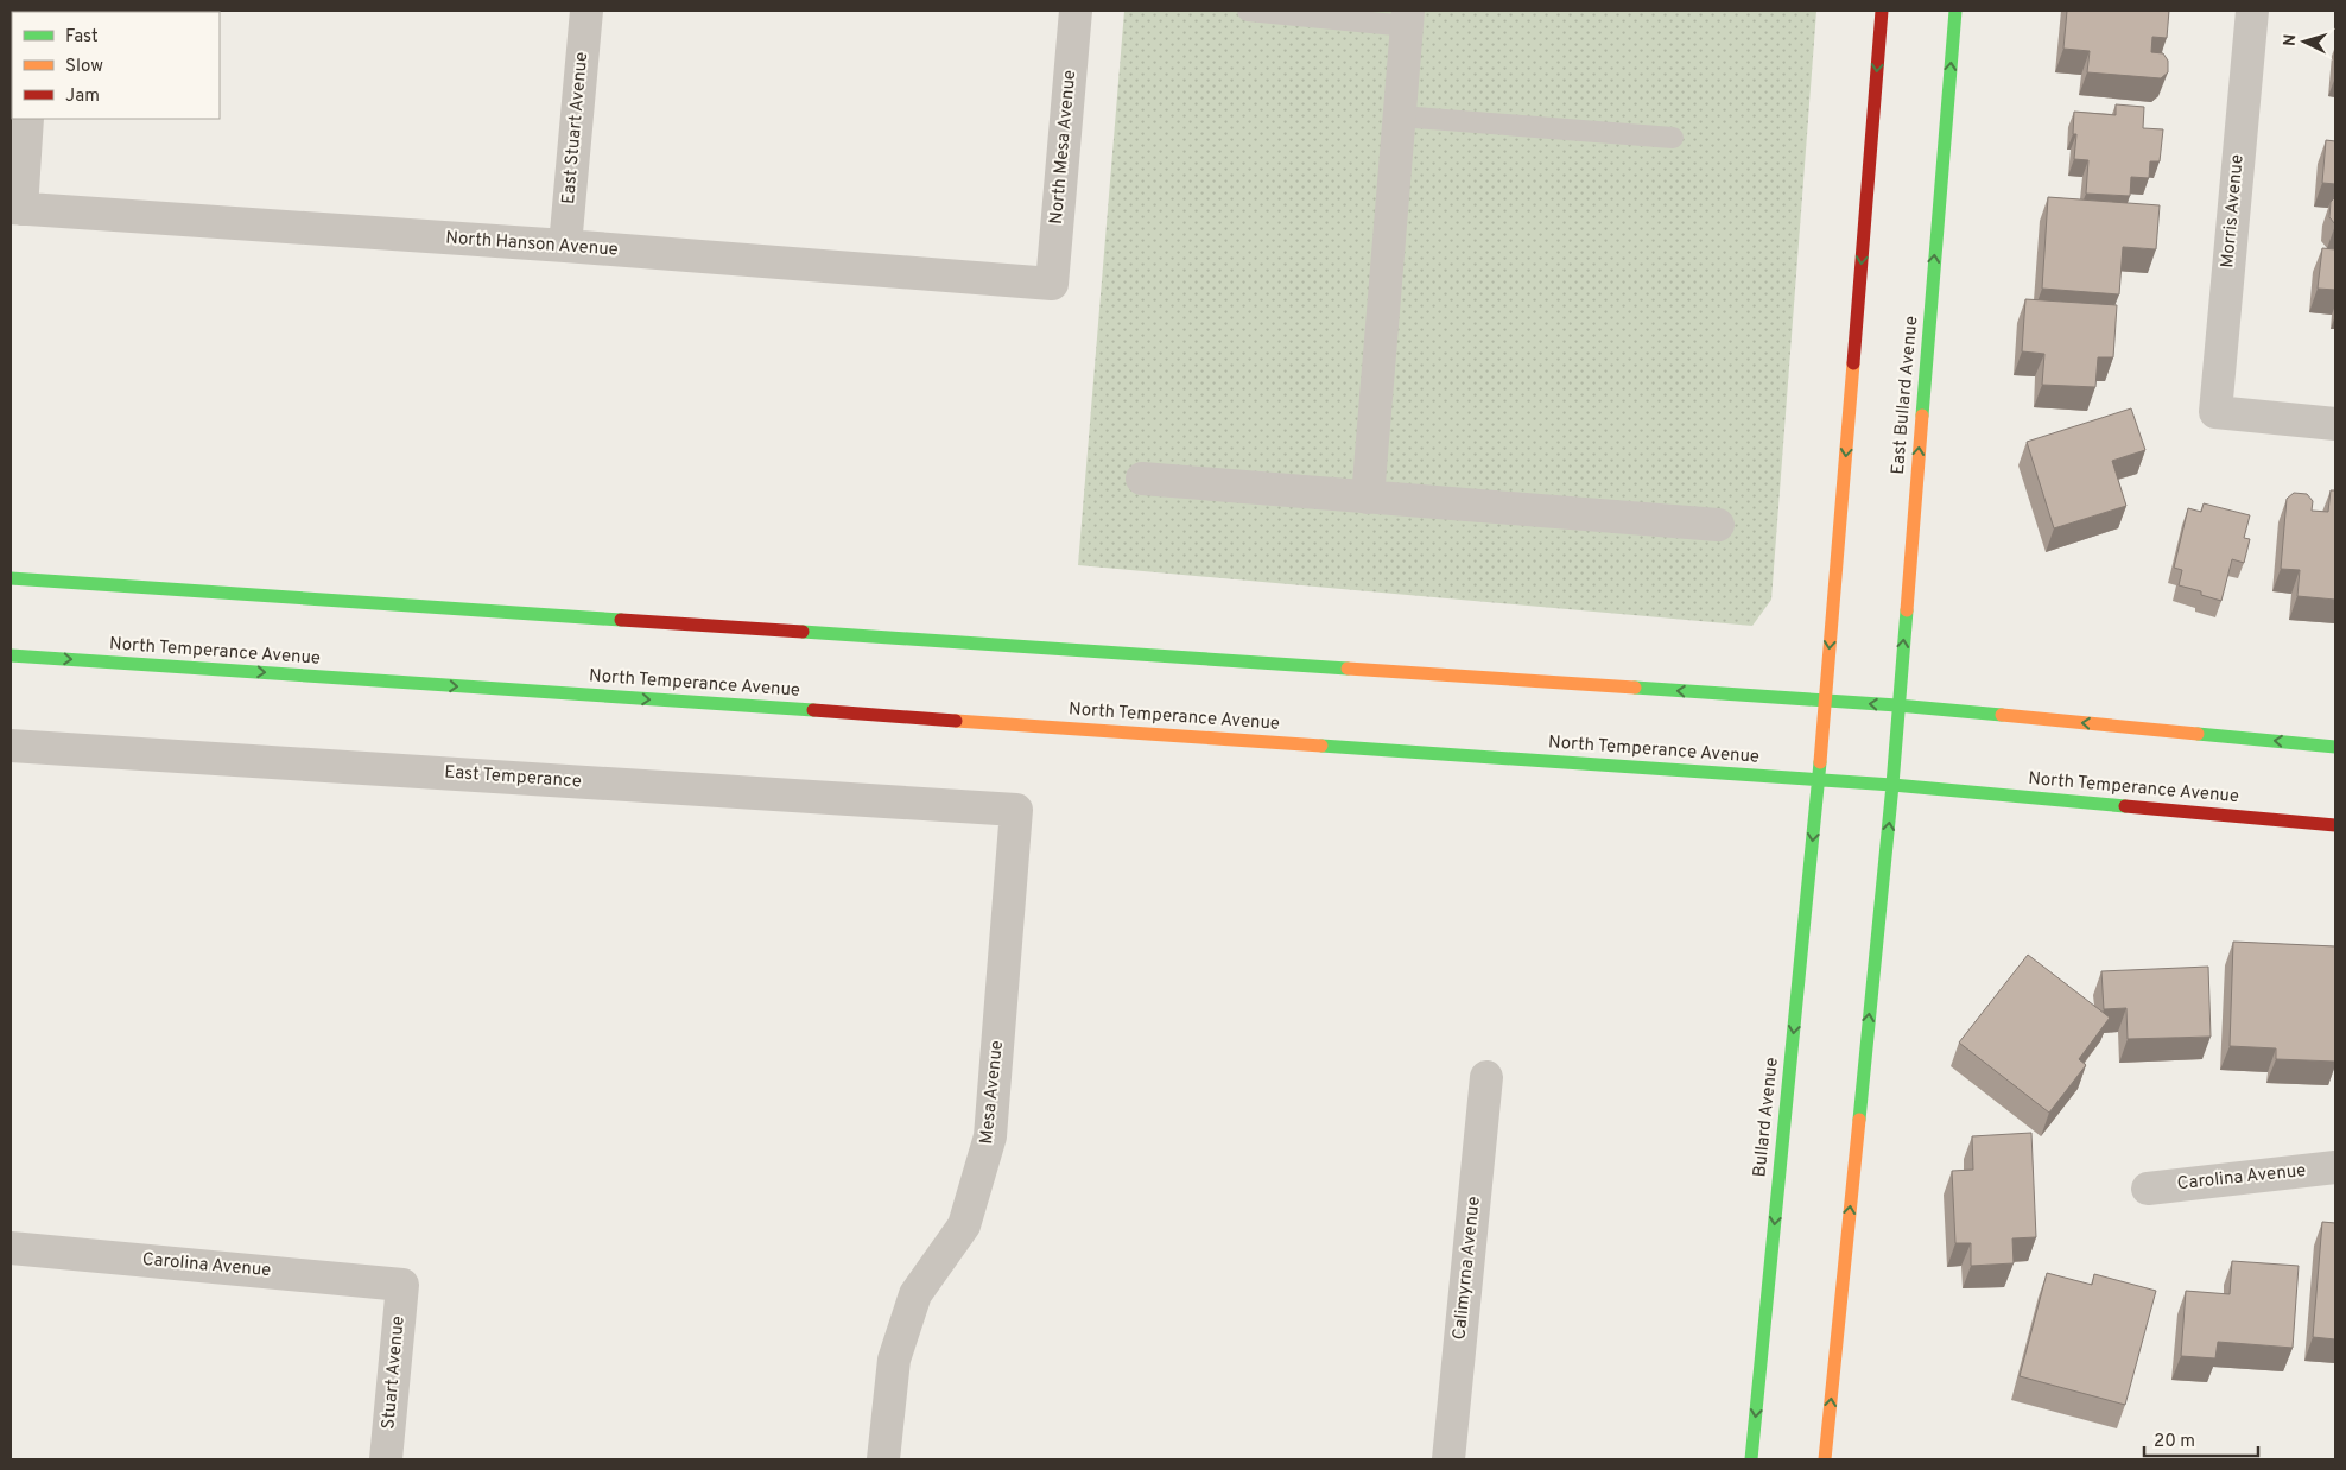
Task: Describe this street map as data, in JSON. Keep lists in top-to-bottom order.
{
  "streets": {
    "main road": ["East Bullard Avenue", "North Temperance Avenue", "Bullard Avenue"],
    "street": [
      "East Stuart Avenue",
      "North Mesa Avenue",
      "Morris Avenue",
      "North Hanson Avenue",
      "East Temperance",
      "Mesa Avenue",
      "Carolina Avenue",
      "Calimyrna Avenue",
      "Stuart Avenue"
    ]
  },
  "crossings": [
    ["East Stuart Avenue", "North Hanson Avenue"],
    ["North Mesa Avenue", "North Hanson Avenue"],
    ["East Bullard Avenue", "North Temperance Avenue"],
    ["North Temperance Avenue", "Bullard Avenue"],
    ["East Temperance", "Mesa Avenue"],
    ["Carolina Avenue", "Stuart Avenue"]
  ],
  "legend": ["Fast", "Slow", "Jam"],
  "scale_bar": "20 m",
  "north": "left"
}
